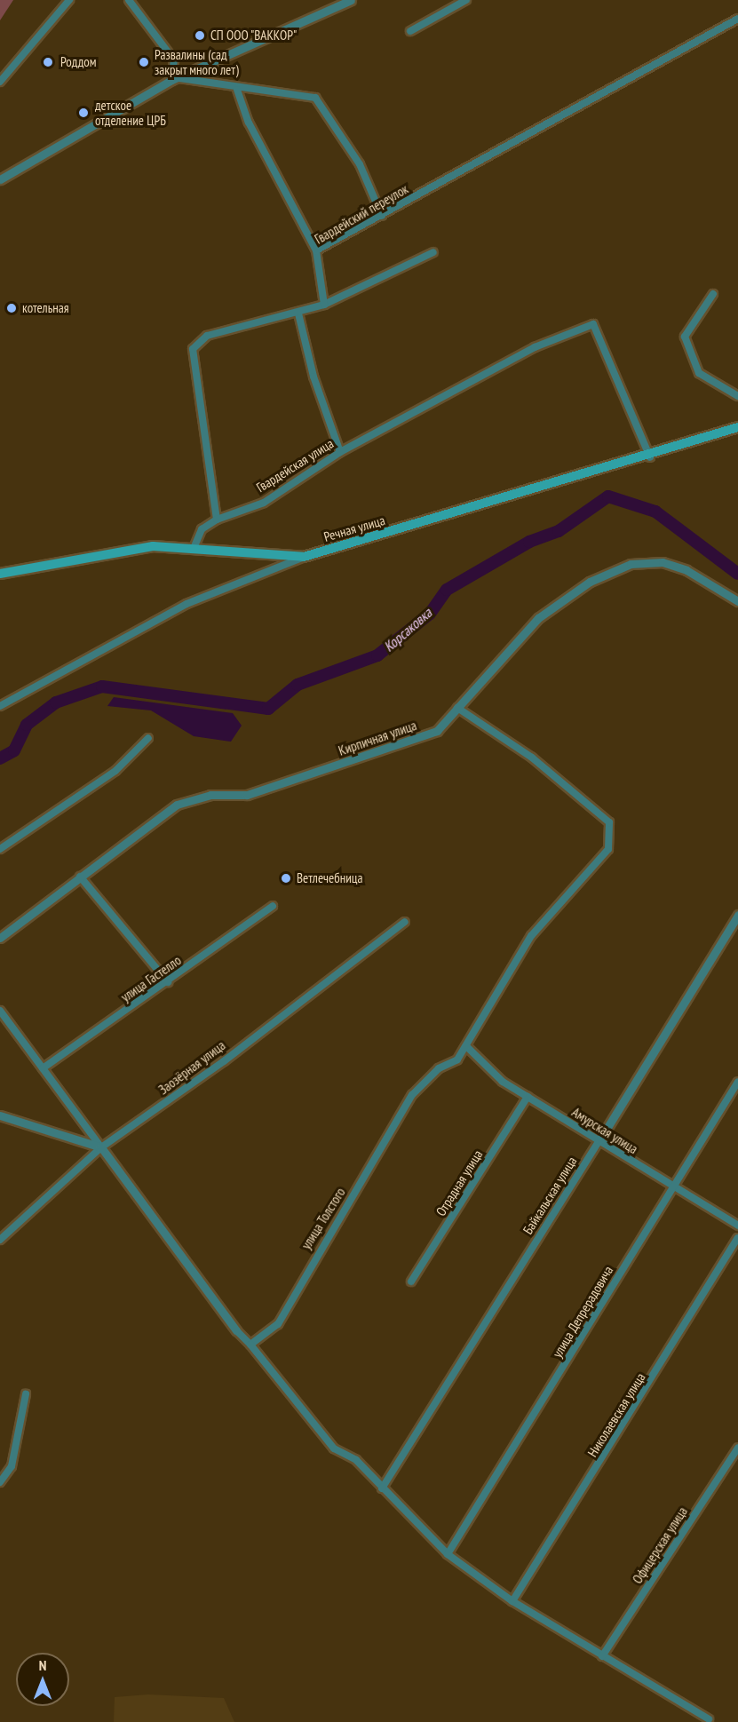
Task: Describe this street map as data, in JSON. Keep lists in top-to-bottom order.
{
  "streets": {
    "main road": ["Речная улица"],
    "street": [
      "Гвардейский переулок",
      "Гвардейская улица",
      "Кирпичная улица",
      "улица Гастелло",
      "Заозёрная улица",
      "Амурская улица",
      "Отрадная улица",
      "Байкальская улица",
      "улица Толстого",
      "улица Депрерадовича",
      "Николаевская улица",
      "Офицерская улица"
    ]
  },
  "crossings": [
    ["Гвардейская улица", "Речная улица"],
    ["Кирпичная улица", "улица Толстого"],
    ["Амурская улица", "Отрадная улица"],
    ["Амурская улица", "Байкальская улица"],
    ["Амурская улица", "улица Толстого"],
    ["Амурская улица", "улица Депрерадовича"]
  ],
  "water": ["Корсаковка"],
  "places": [
    "СП ООО \"ВАККОР\"",
    "Роддом",
    "Развалины (сад закрыт много лет)",
    "детское отделение ЦРБ",
    "котельная",
    "Ветлечебница"
  ],
  "north": "top"
}
